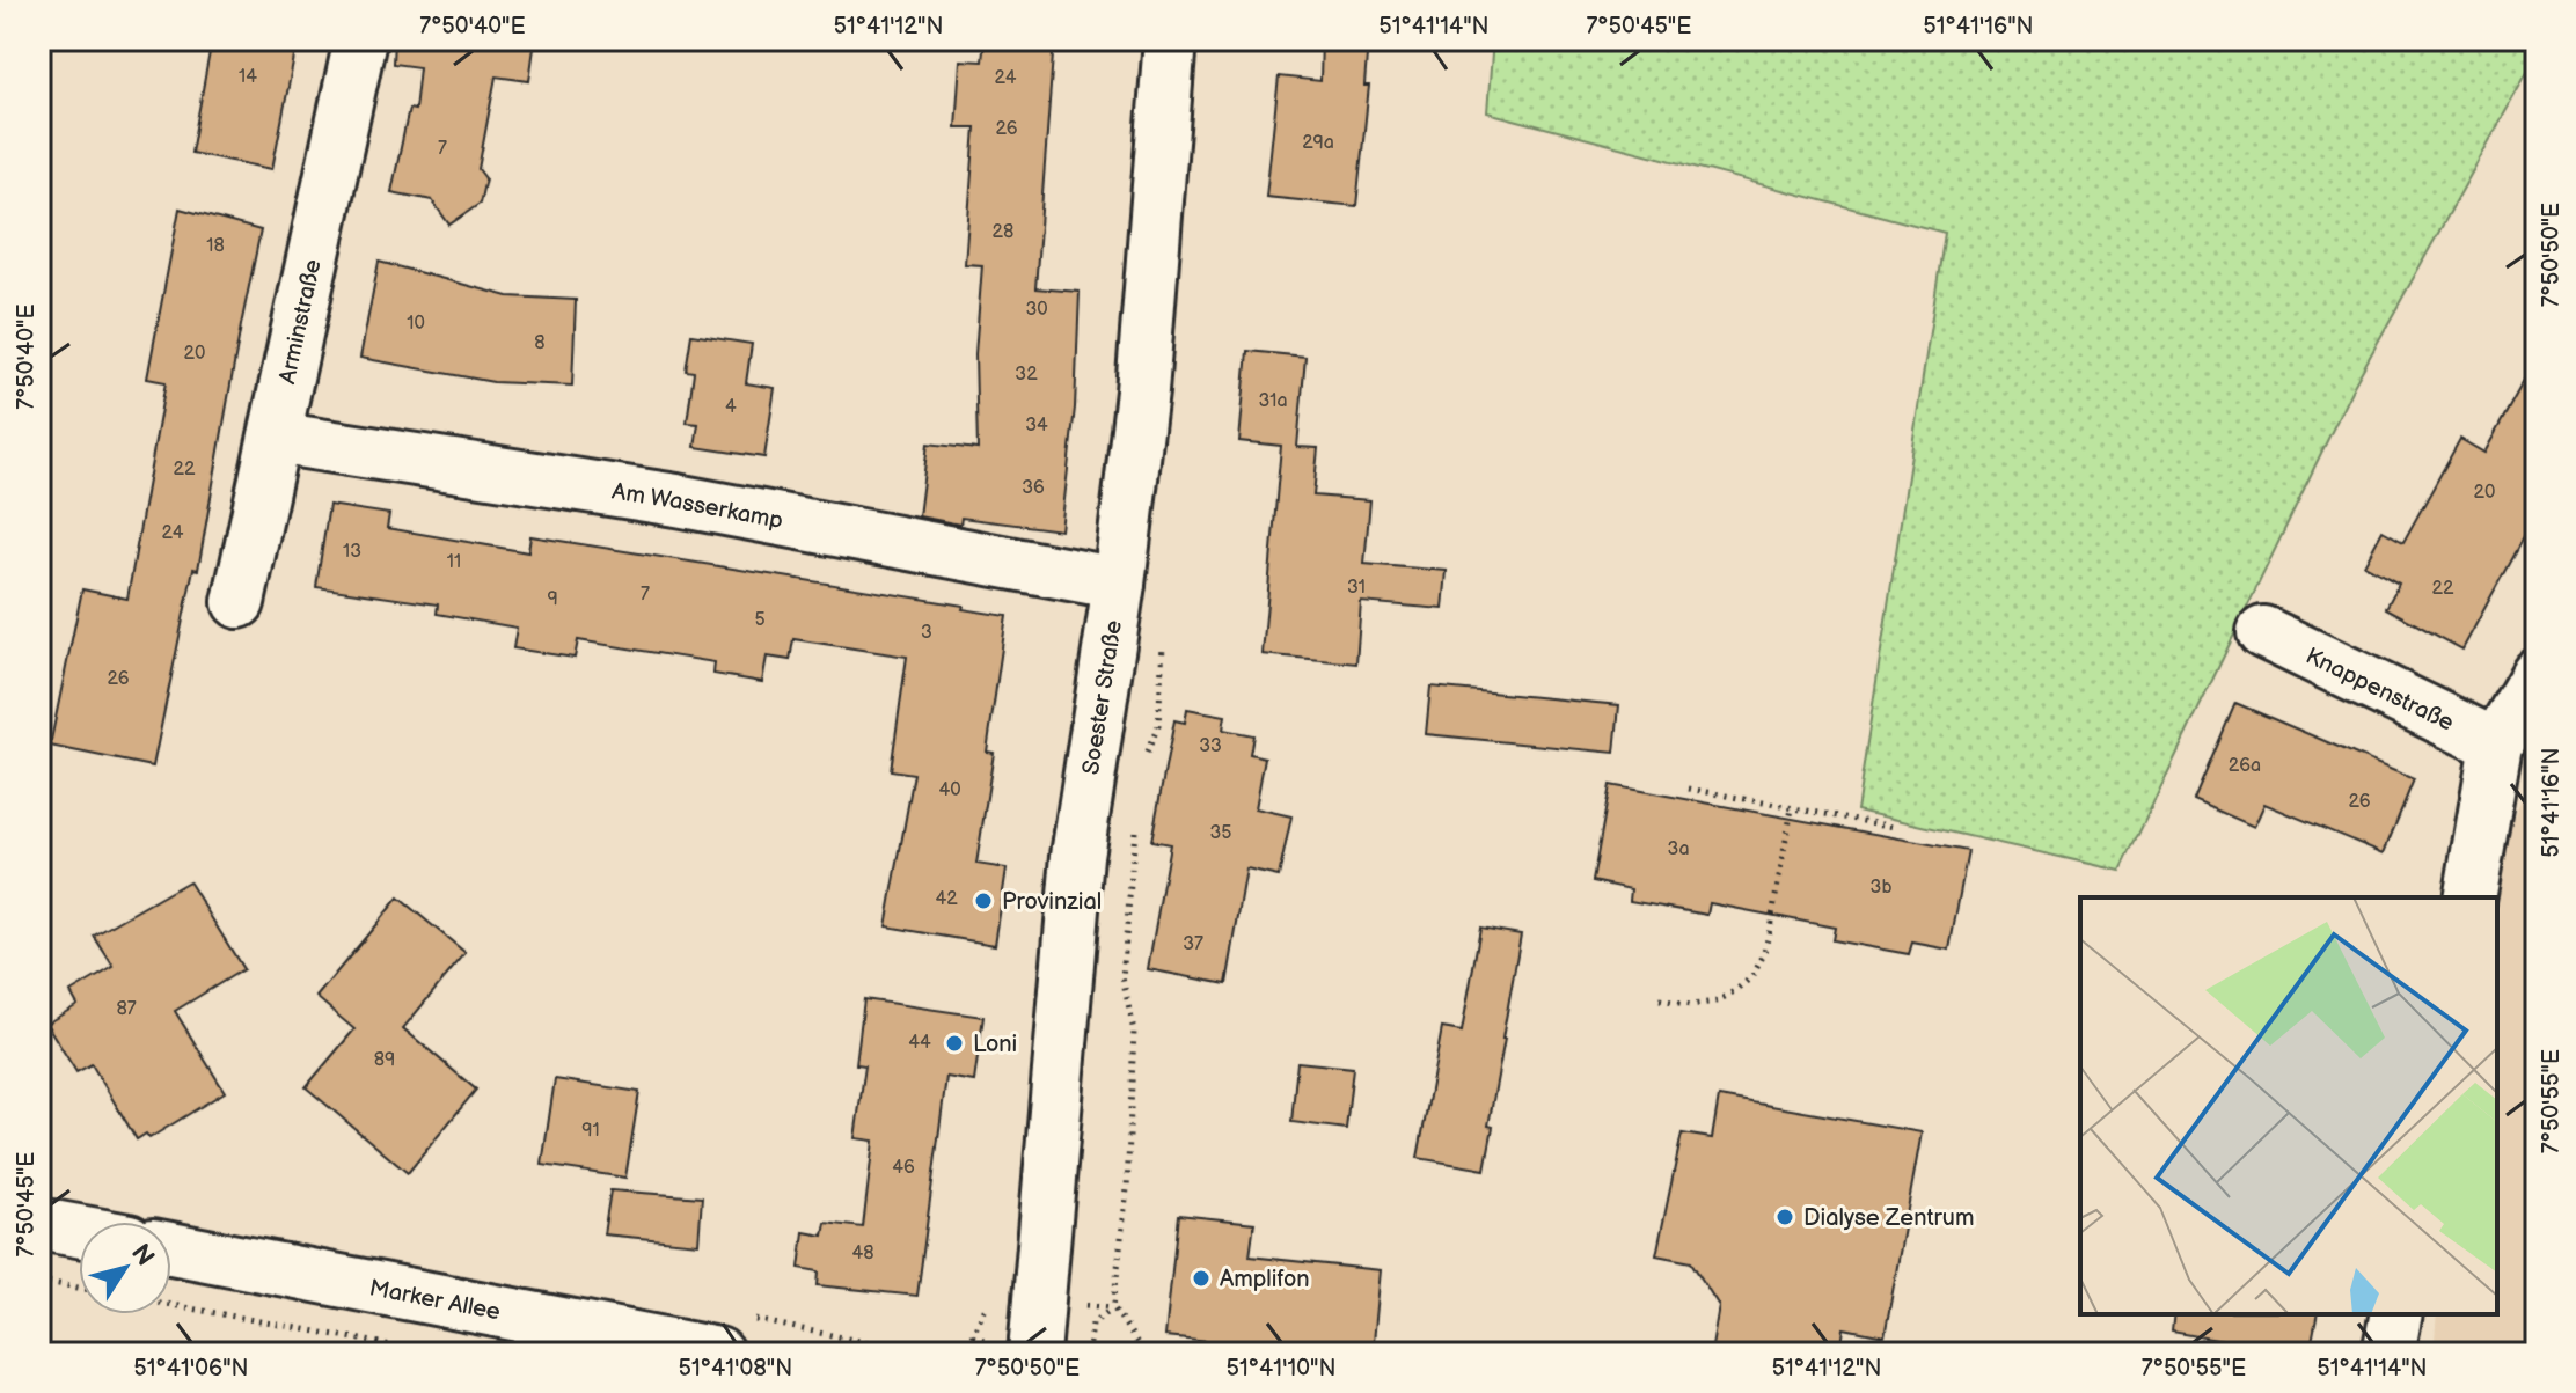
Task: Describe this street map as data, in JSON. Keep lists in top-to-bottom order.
{
  "streets": {
    "street": [
      "Arminstraße",
      "Am Wasserkamp",
      "Knappenstraße",
      "Soester Straße",
      "Marker Allee"
    ]
  },
  "crossings": [
    ["Arminstraße", "Am Wasserkamp"],
    ["Am Wasserkamp", "Soester Straße"]
  ],
  "places": [
    "Provinzial",
    "Loni",
    "Dialyse Zentrum",
    "Amplifon"
  ],
  "house_numbers": [
    "14",
    "24",
    "26",
    "29a",
    "7",
    "28",
    "18",
    "30",
    "10",
    "8",
    "20",
    "32",
    "31a",
    "4",
    "34",
    "22",
    "36",
    "20",
    "24",
    "13",
    "11",
    "31",
    "22",
    "7",
    "9",
    "5",
    "3",
    "26",
    "33",
    "26a",
    "40",
    "26",
    "35",
    "3a",
    "3b",
    "42",
    "37",
    "87",
    "44",
    "89",
    "91",
    "46",
    "48"
  ],
  "north": "top right",
  "coordinates": [
    "7°50'40\"E",
    "51°41'12\"N",
    "51°41'14\"N",
    "7°50'45\"E",
    "51°41'16\"N",
    "7°50'50\"E",
    "7°50'55\"E",
    "51°41'06\"N",
    "51°41'08\"N",
    "51°41'10\"N"
  ]
}
